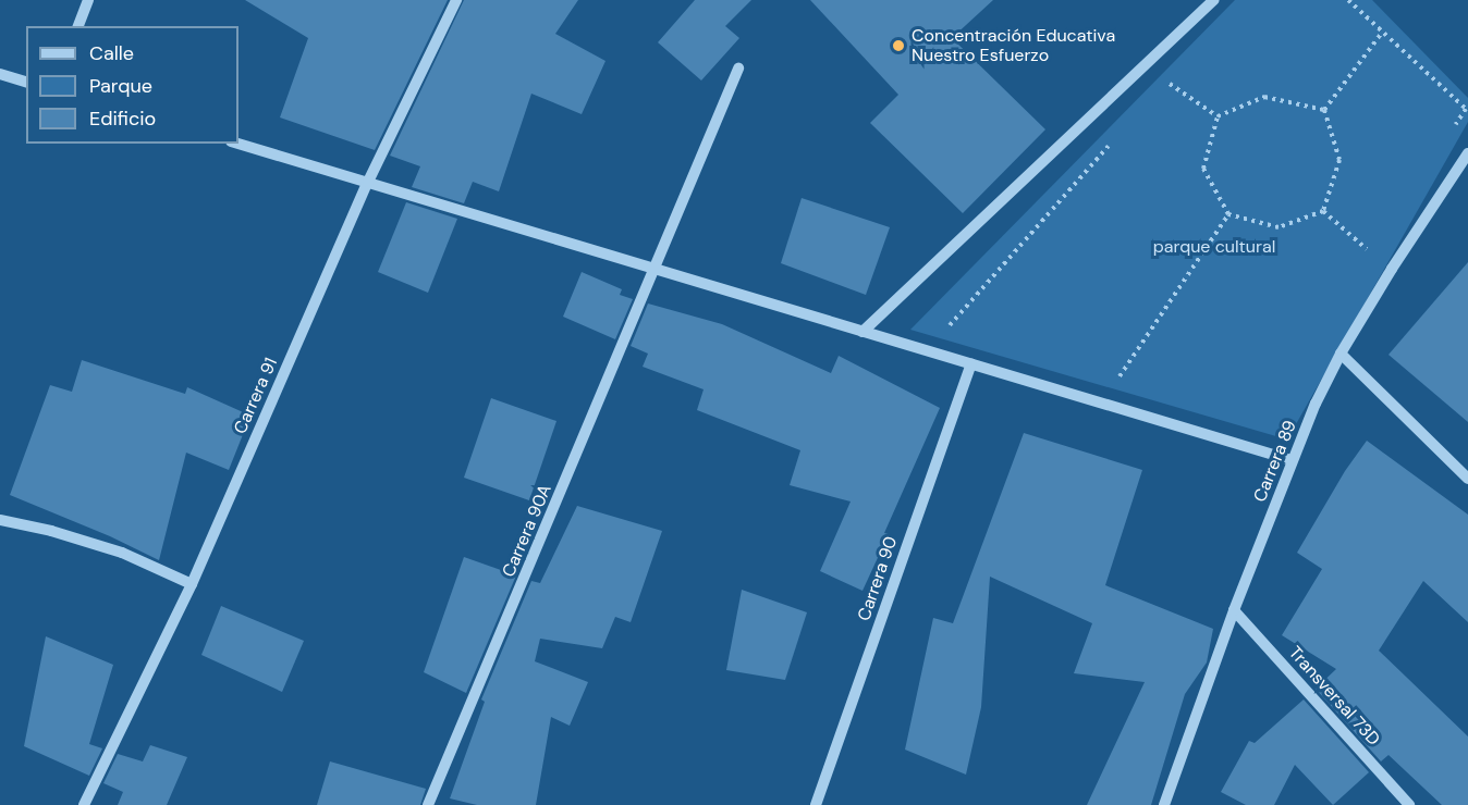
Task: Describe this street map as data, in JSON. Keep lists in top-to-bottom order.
{
  "streets": {
    "street": [
      "Carrera 91",
      "Carrera 89",
      "Carrera 90A",
      "Carrera 90",
      "Transversal 73D"
    ]
  },
  "crossings": [
    ["Carrera 89", "Transversal 73D"]
  ],
  "parks": ["parque cultural"],
  "places": ["Concentración Educativa Nuestro Esfuerzo"],
  "legend": ["Calle", "Parque", "Edificio"]
}
